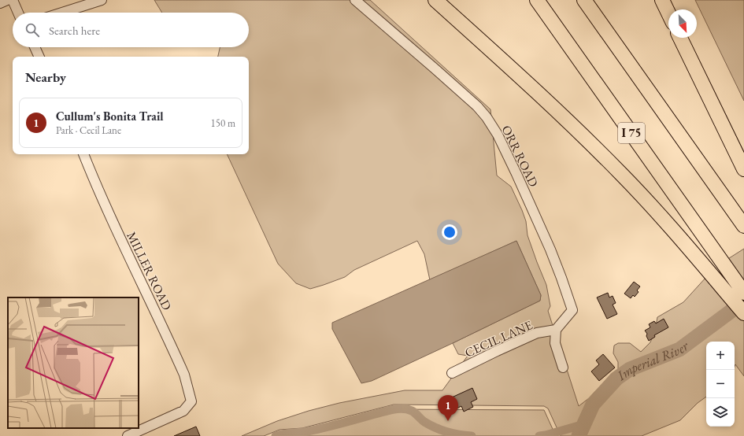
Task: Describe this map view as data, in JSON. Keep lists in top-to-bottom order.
{
  "streets": {
    "highway": ["I 75"],
    "street": ["ORR ROAD", "MILLER ROAD", "CECIL LANE"]
  },
  "crossings": [
    ["ORR ROAD", "CECIL LANE"]
  ],
  "water": ["Imperial River"],
  "north": "bottom right",
  "page": {
    "search": "Search here",
    "heading": "Nearby",
    "list": [
      {
        "mark": "1",
        "name": "Cullum's Bonita Trail",
        "note": "Park · Cecil Lane",
        "value": "150 m"
      }
    ],
    "map_buttons": ["+", "−"],
    "pins": "1"
  }
}
